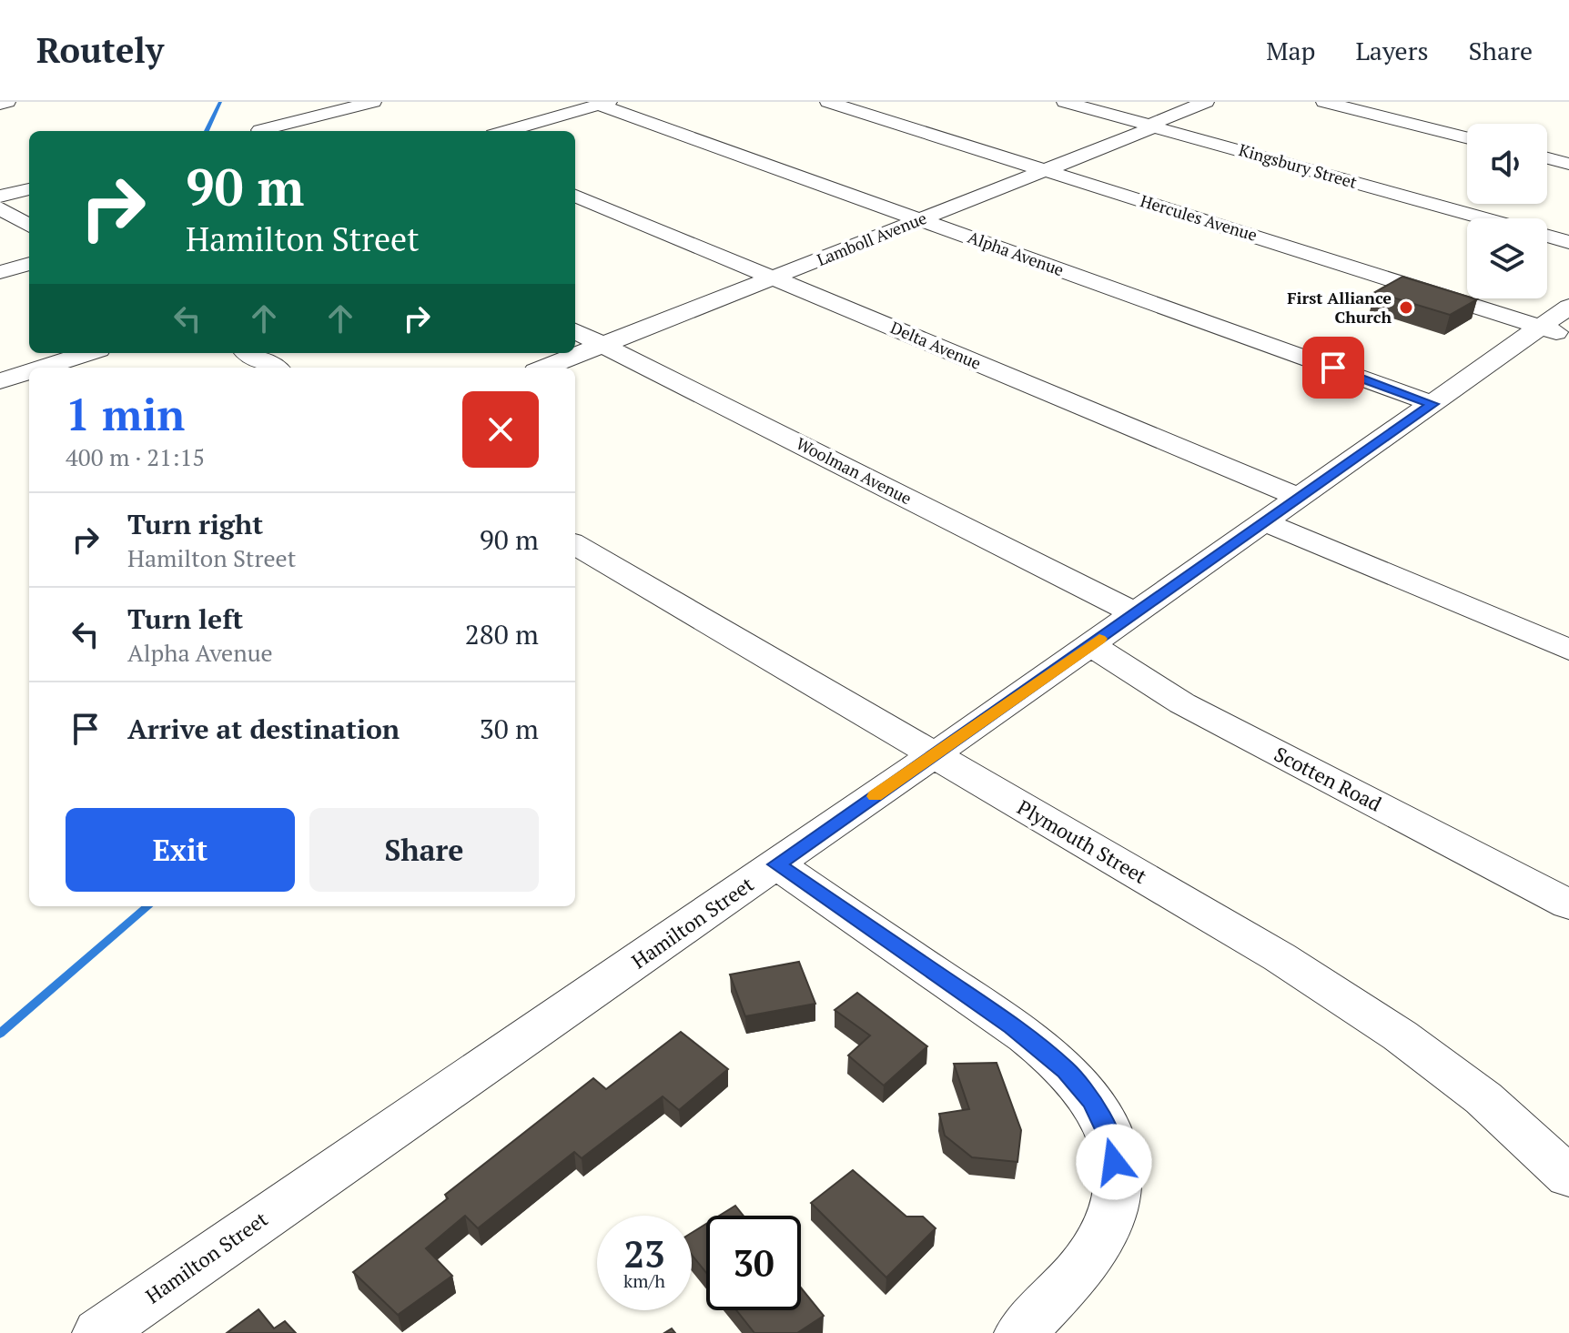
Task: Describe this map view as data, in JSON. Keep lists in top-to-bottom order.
{
  "streets": {
    "street": [
      "Kingsbury Street",
      "Hercules Avenue",
      "Lamboll Avenue",
      "Alpha Avenue",
      "Delta Avenue",
      "Woolman Avenue",
      "Scotten Road",
      "Plymouth Street",
      "Hamilton Street"
    ]
  },
  "crossings": [
    ["Kingsbury Street", "Lamboll Avenue"],
    ["Hercules Avenue", "Lamboll Avenue"],
    ["Hercules Avenue", "Hamilton Street"],
    ["Lamboll Avenue", "Alpha Avenue"],
    ["Lamboll Avenue", "Delta Avenue"],
    ["Lamboll Avenue", "Woolman Avenue"],
    ["Alpha Avenue", "Hamilton Street"],
    ["Delta Avenue", "Hamilton Street"],
    ["Woolman Avenue", "Hamilton Street"],
    ["Scotten Road", "Hamilton Street"],
    ["Plymouth Street", "Hamilton Street"]
  ],
  "places": ["First Alliance Church"],
  "page": {
    "header": "Routely",
    "nav": ["Map", "Layers", "Share"],
    "turn": ["90 m", "Hamilton Street"],
    "heading": ["1 min", "400 m · 21:15"],
    "list": [
      {
        "name": "Turn right",
        "note": "Hamilton Street",
        "value": "90 m"
      },
      {
        "name": "Turn left",
        "note": "Alpha Avenue",
        "value": "280 m"
      },
      {
        "name": "Arrive at destination",
        "value": "30 m"
      }
    ],
    "buttons": ["Exit", "Share"],
    "speed": "23 km/h",
    "limit": "30"
  }
}
